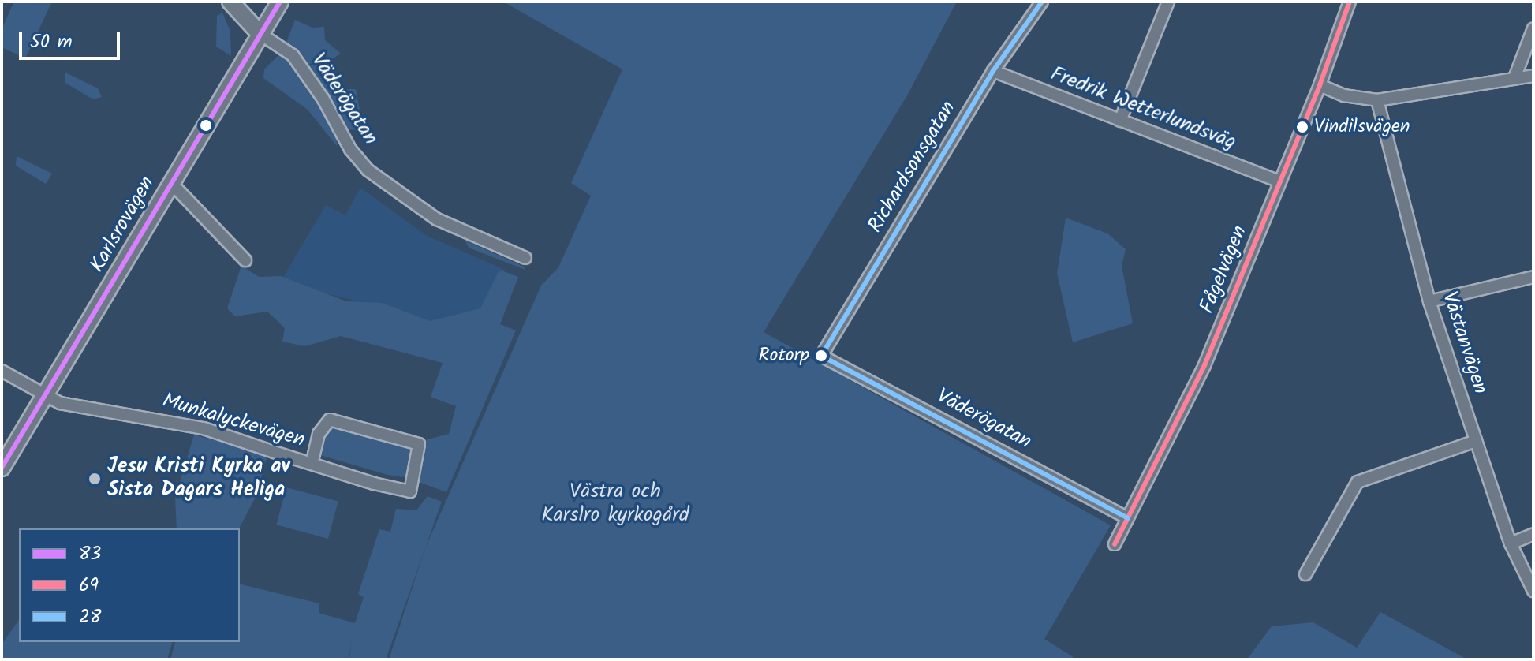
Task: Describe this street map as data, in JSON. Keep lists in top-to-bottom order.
{
  "streets": {
    "street": [
      "Väderögatan",
      "Fredrik Wetterlundsväg",
      "Richardsonsgatan",
      "Karlsrovägen",
      "Fågelvägen",
      "Västanvägen",
      "Munkalyckevägen"
    ]
  },
  "crossings": [
    ["Väderögatan", "Richardsonsgatan"],
    ["Väderögatan", "Karlsrovägen"],
    ["Väderögatan", "Fågelvägen"],
    ["Fredrik Wetterlundsväg", "Richardsonsgatan"],
    ["Fredrik Wetterlundsväg", "Fågelvägen"],
    ["Karlsrovägen", "Munkalyckevägen"]
  ],
  "parks": ["Västra och Karslro kyrkogård"],
  "places": ["Vindilsvägen", "Rotorp", "Jesu Kristi Kyrka av Sista Dagars Heliga"],
  "lines": ["transit line 83", "transit line 69", "transit line 28"],
  "legend": ["83", "69", "28"],
  "scale_bar": "50 m"
}
